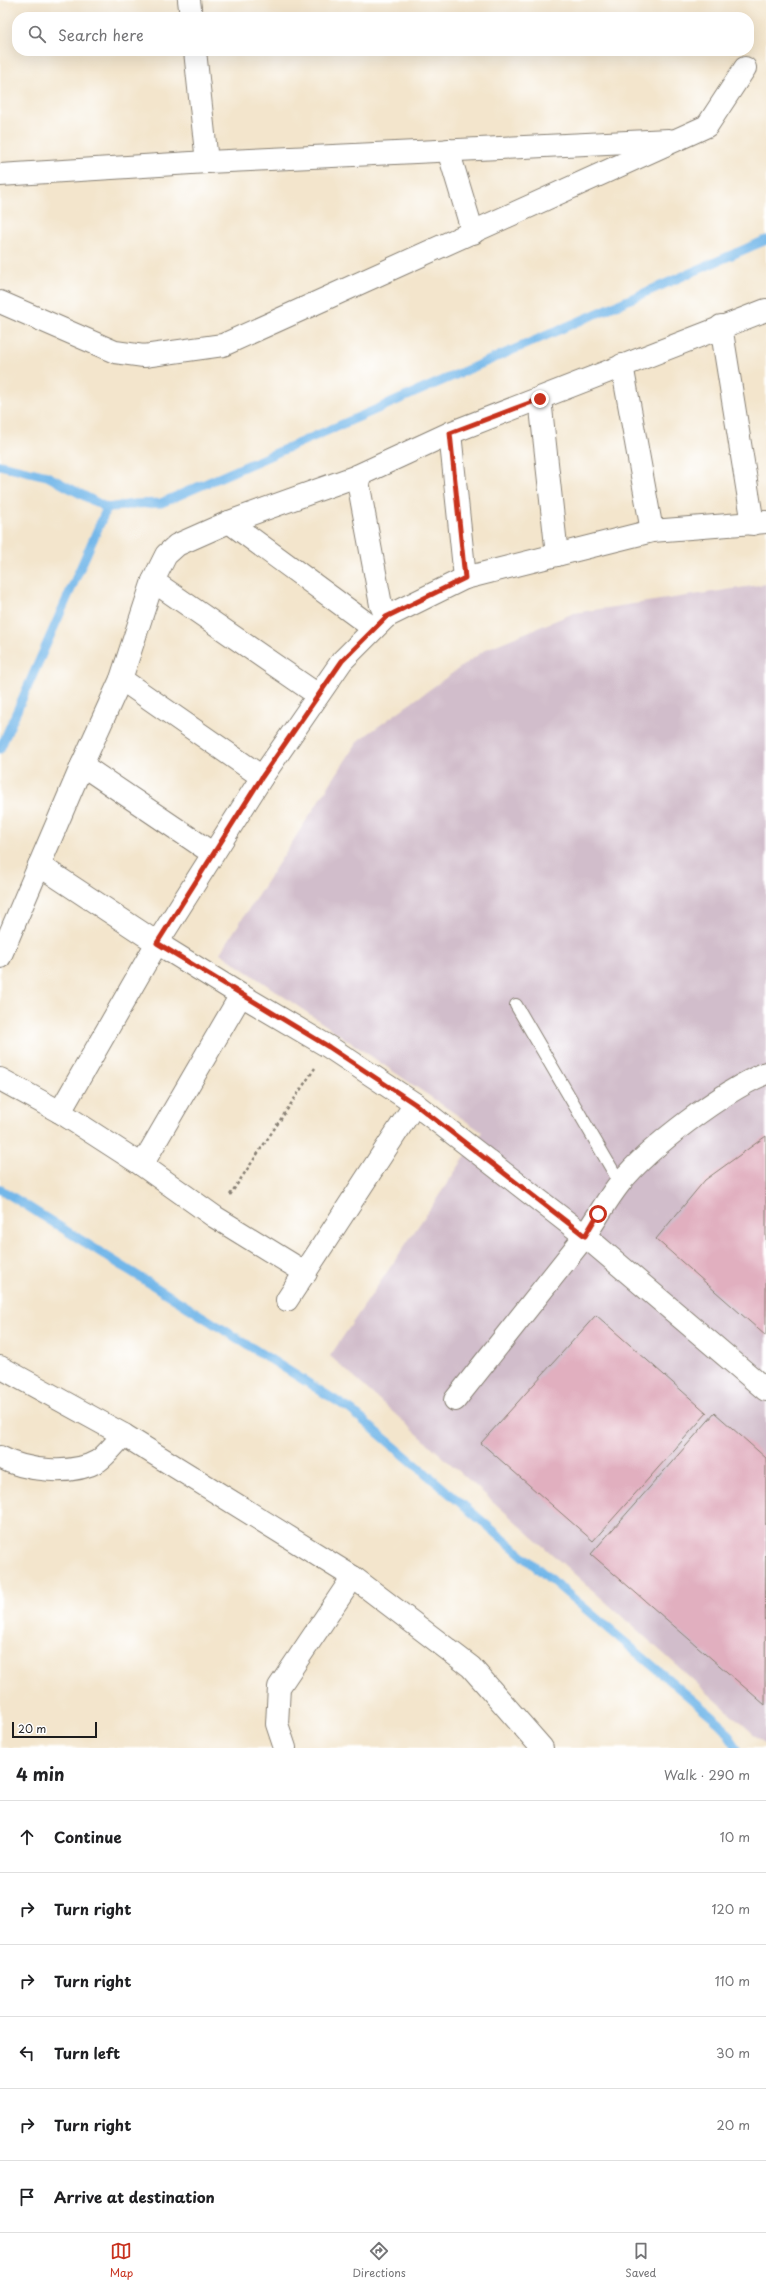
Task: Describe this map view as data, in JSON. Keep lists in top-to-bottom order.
{
  "scale_bar": "20 m",
  "page": {
    "search": "Search here",
    "scale": "20 m",
    "heading": ["4 min", "Walk · 290 m"],
    "list": [
      ["Continue", "10 m"],
      ["Turn right", "120 m"],
      ["Turn right", "110 m"],
      ["Turn left", "30 m"],
      ["Turn right", "20 m"],
      "Arrive at destination"
    ],
    "nav": ["Map", "Directions", "Saved"]
  }
}
